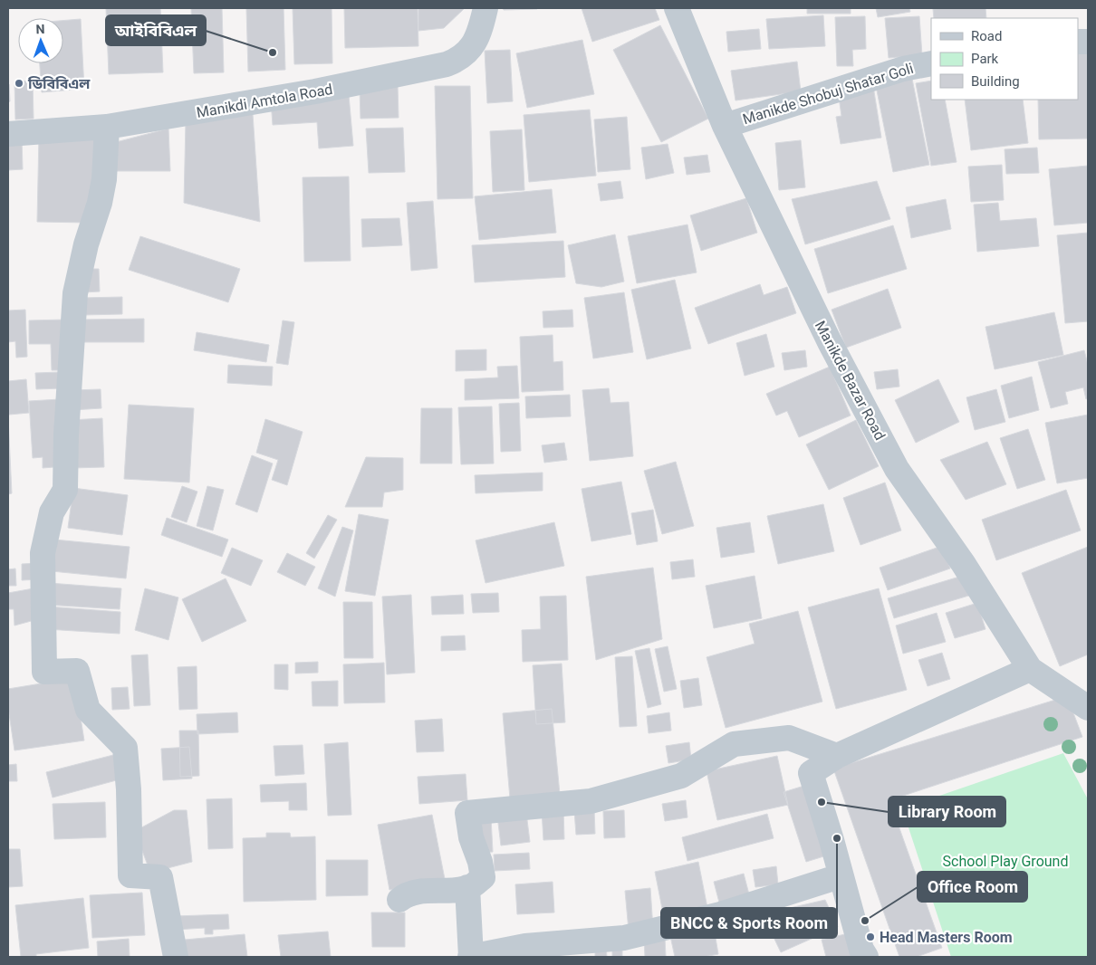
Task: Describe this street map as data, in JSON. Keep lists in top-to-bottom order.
{
  "streets": {
    "street": ["Manikde Shobuj Shatar Goli", "Manikdi Amtola Road", "Manikde Bazar Road"]
  },
  "crossings": [
    ["Manikde Shobuj Shatar Goli", "Manikde Bazar Road"]
  ],
  "parks": ["School Play Ground"],
  "places": [
    "আইবিবিএল",
    "ডিবিবিএল",
    "Library Room",
    "BNCC & Sports Room",
    "Office Room",
    "Head Masters Room"
  ],
  "legend": ["Road", "Park", "Building"],
  "north": "top"
}
